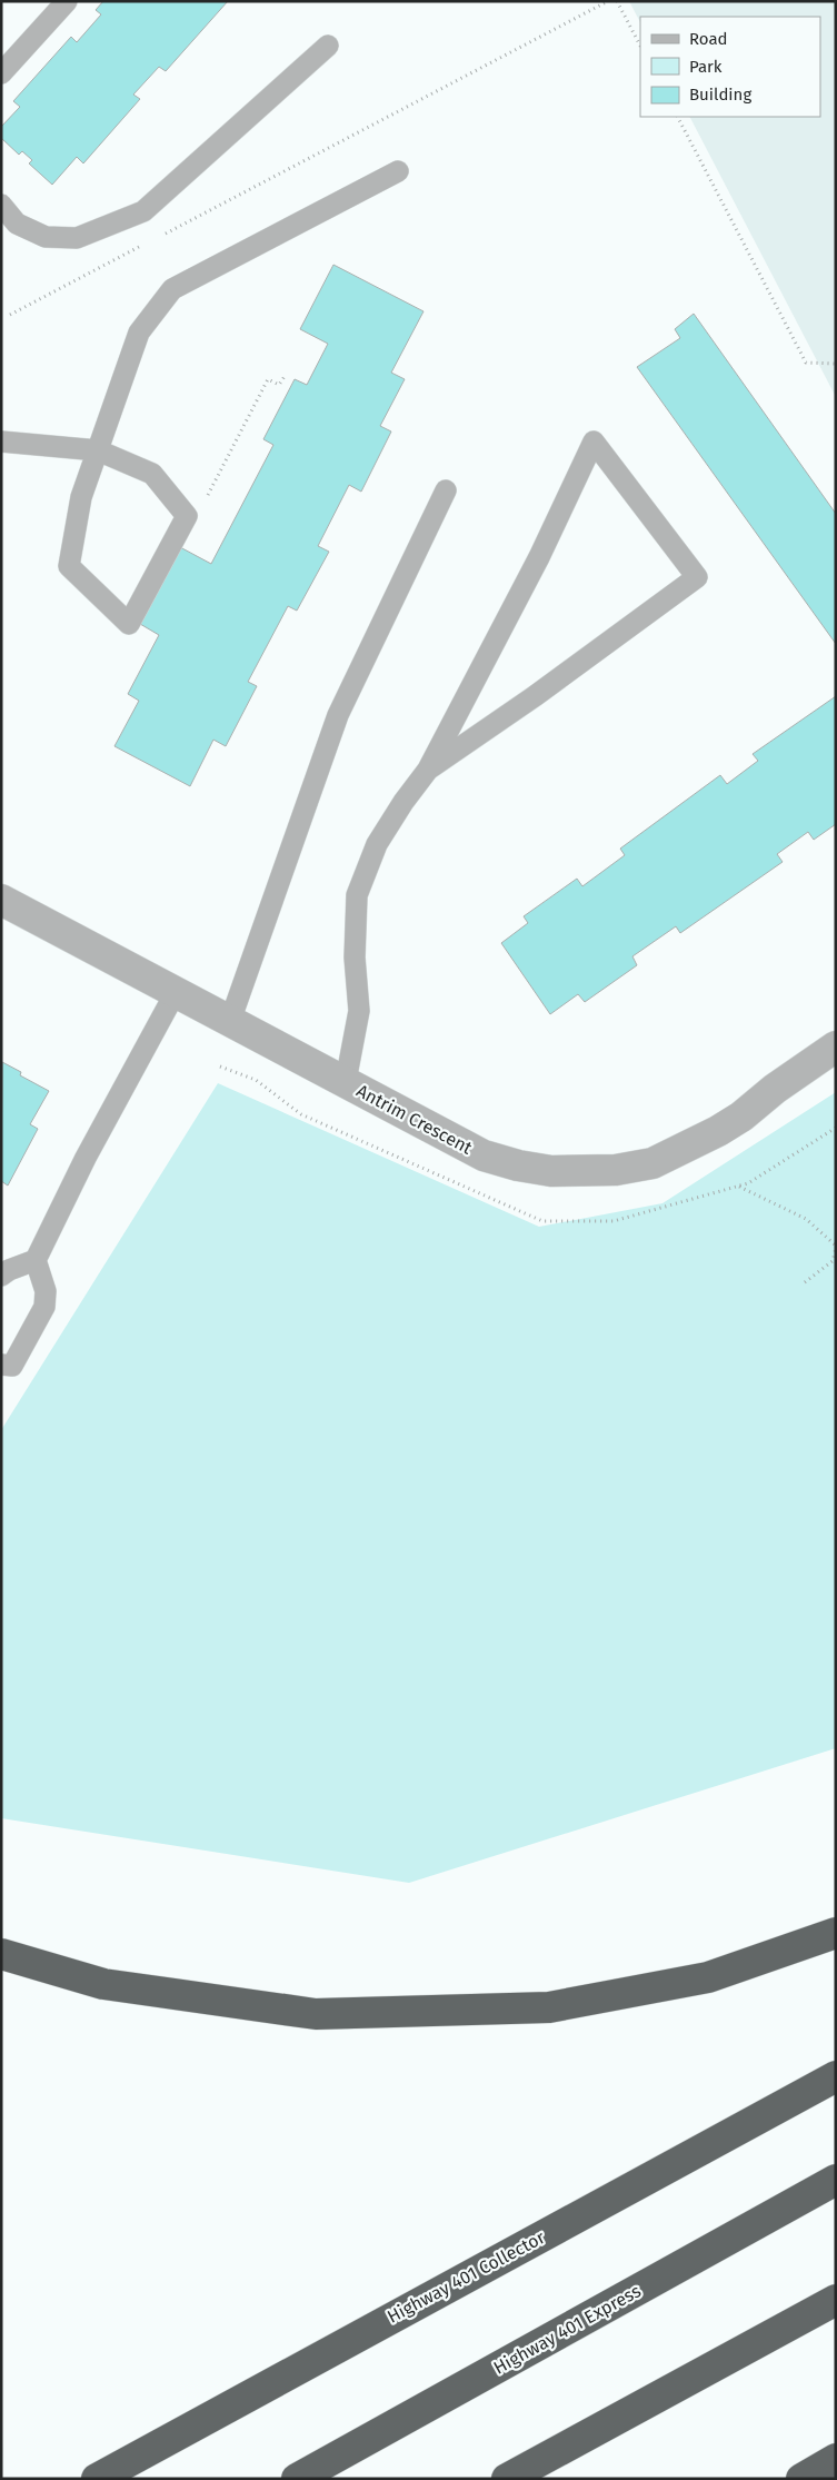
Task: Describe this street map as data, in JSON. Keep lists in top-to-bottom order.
{
  "streets": {
    "highway": ["Highway 401 Collector", "Highway 401 Express"],
    "street": ["Antrim Crescent"]
  },
  "legend": ["Road", "Park", "Building"]
}
